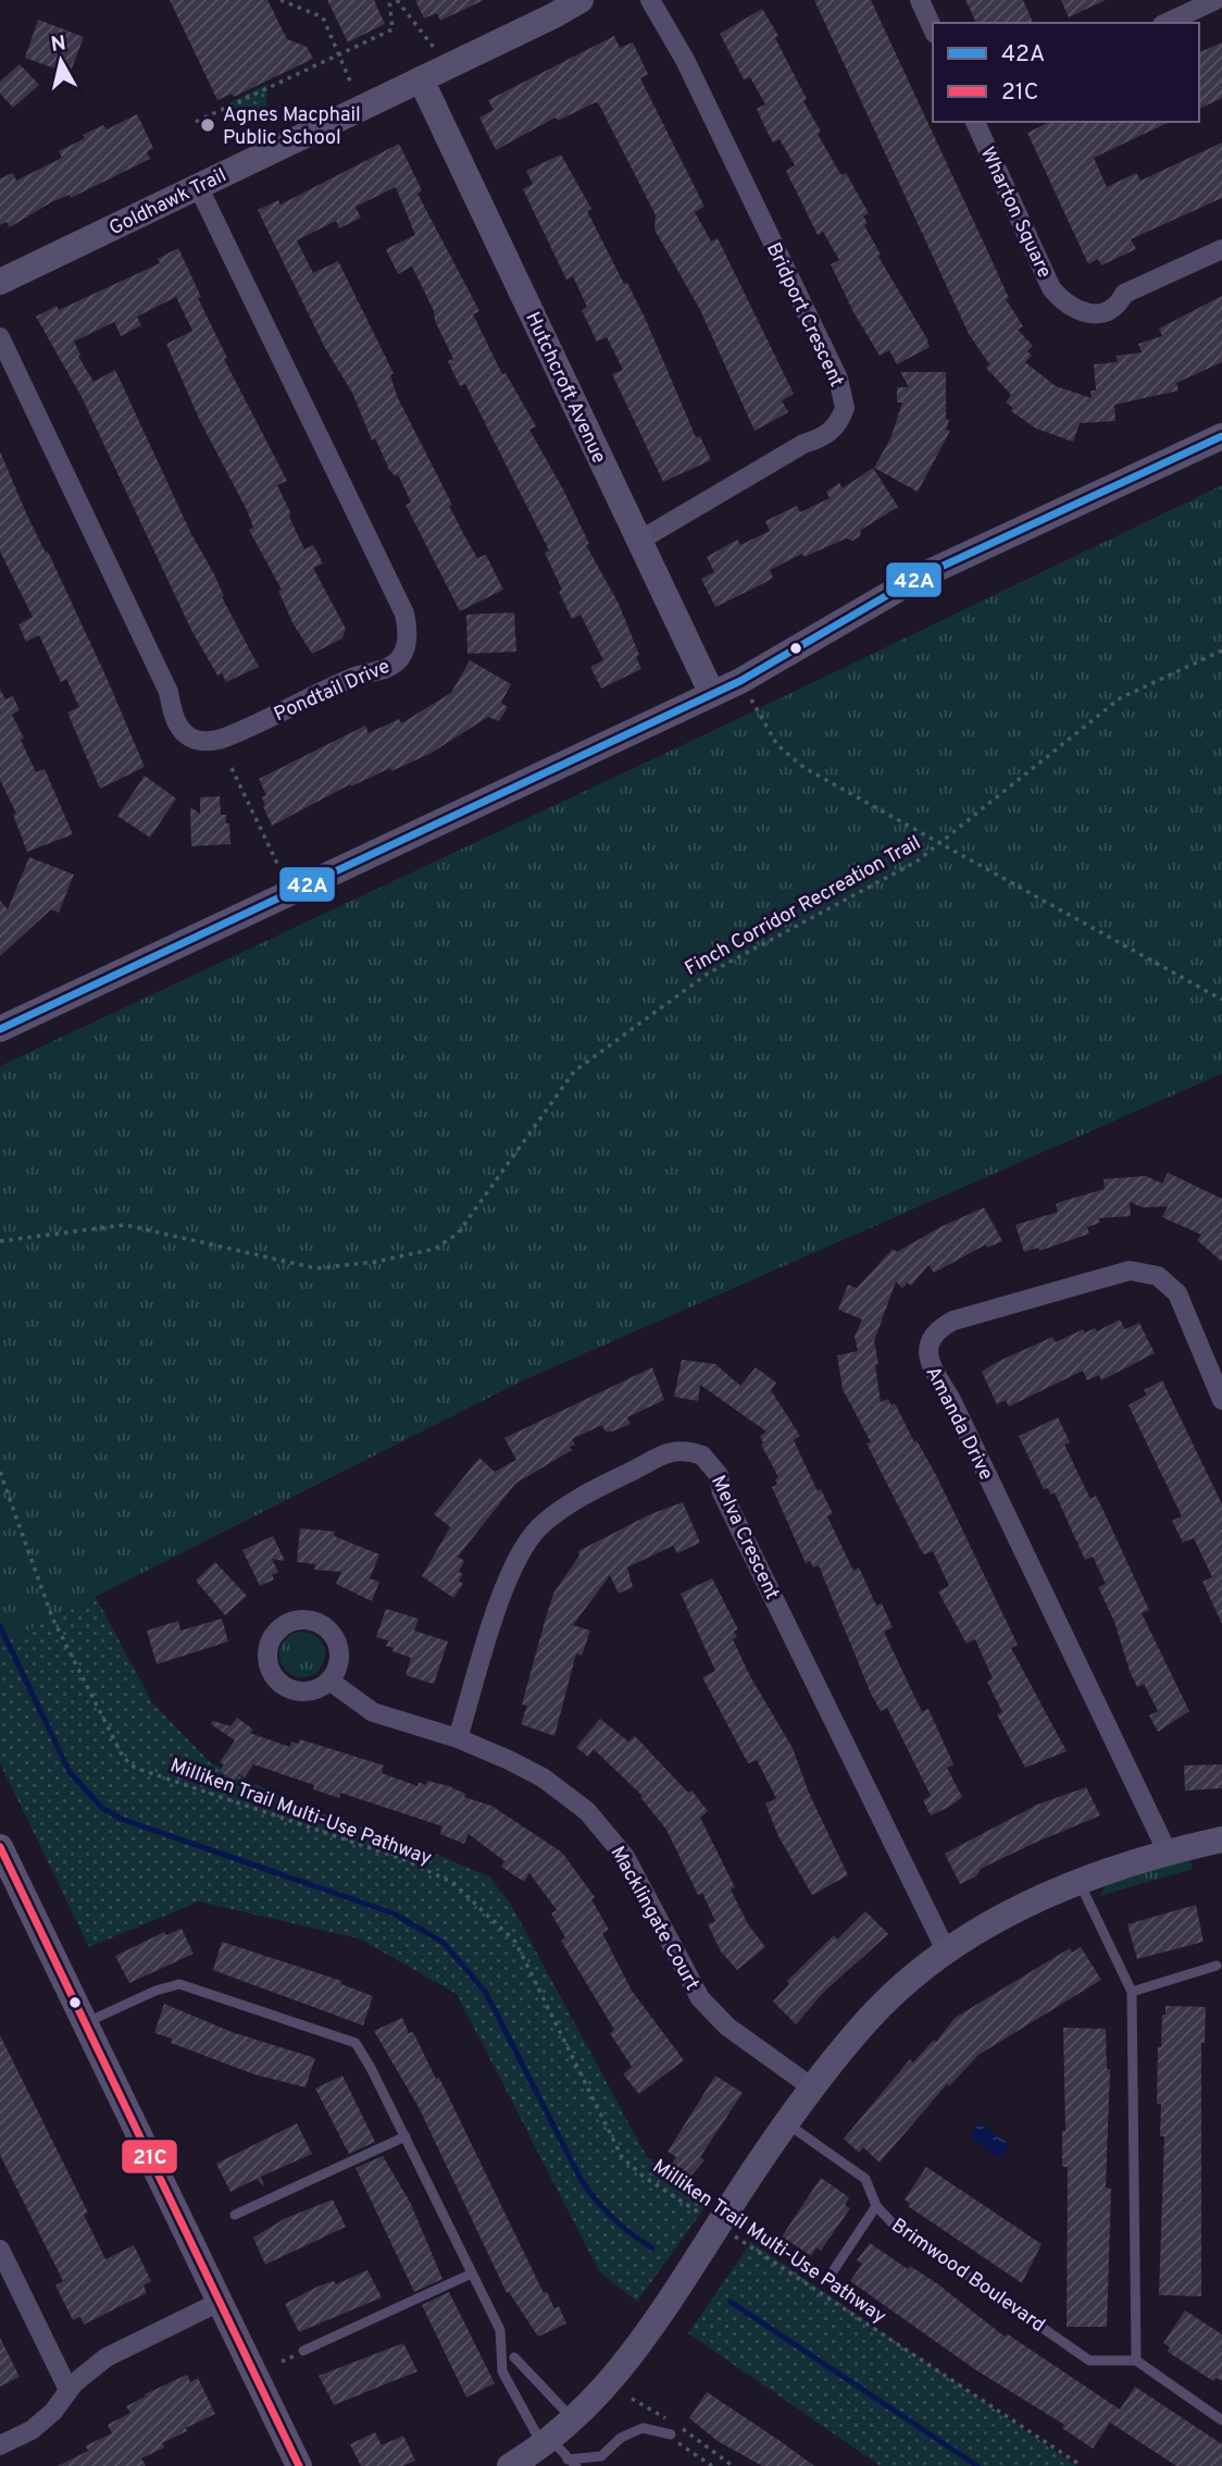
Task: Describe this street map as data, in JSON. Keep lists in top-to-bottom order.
{
  "streets": {
    "street": [
      "Goldhawk Trail",
      "Wharton Square",
      "Bridport Crescent",
      "Hutchcroft Avenue",
      "Pondtail Drive",
      "Amanda Drive",
      "Melva Crescent",
      "Macklingate Court"
    ],
    "lane": ["Brimwood Boulevard"],
    "path": ["Finch Corridor Recreation Trail", "Milliken Trail Multi-Use Pathway"]
  },
  "crossings": [
    ["Goldhawk Trail", "Hutchcroft Avenue"],
    ["Goldhawk Trail", "Pondtail Drive"],
    ["Bridport Crescent", "Hutchcroft Avenue"],
    ["Melva Crescent", "Macklingate Court"]
  ],
  "places": ["Agnes Macphail Public School"],
  "lines": ["transit line 42A", "transit line 21C"],
  "legend": ["42A", "21C"],
  "north": "top"
}
